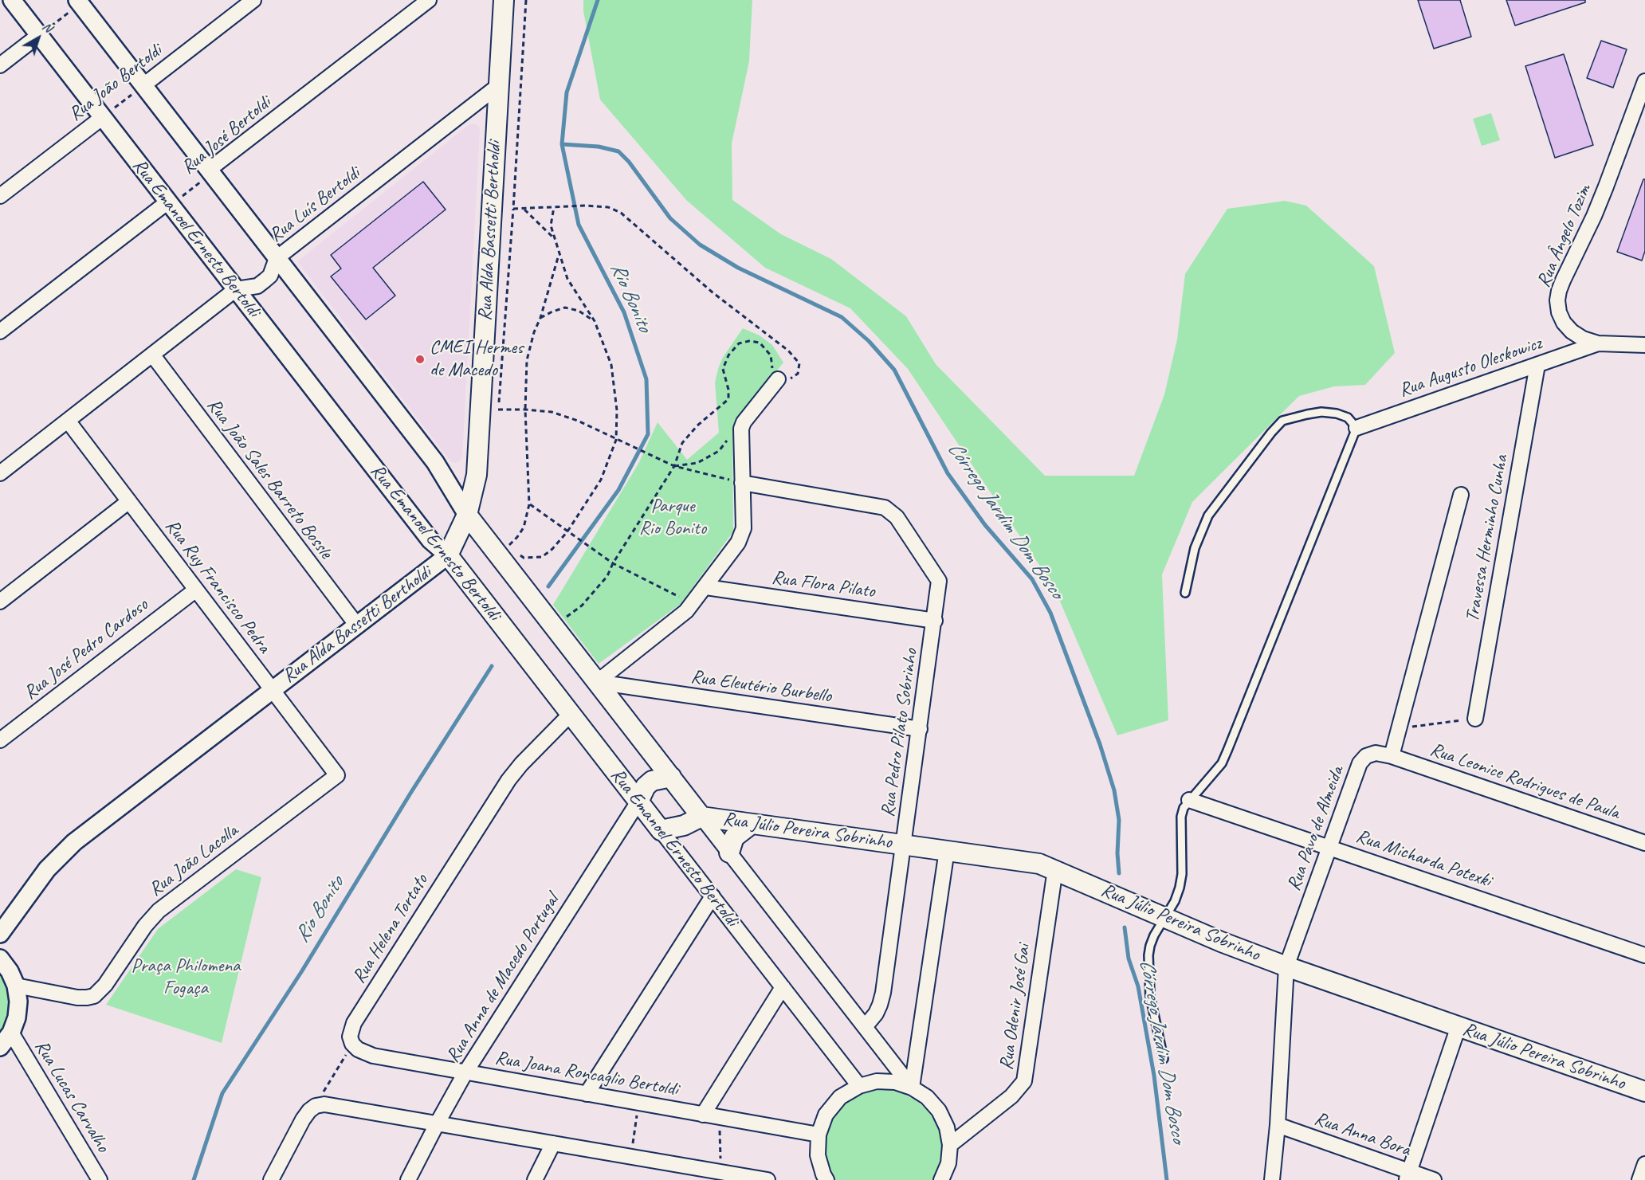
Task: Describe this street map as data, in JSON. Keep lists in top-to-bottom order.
{
  "streets": {
    "main road": ["Rua Alda Bassetti Bertholdi", "Rua Emanoel Ernesto Bertoldi", "Rua Júlio Pereira Sobrinho"],
    "street": [
      "Rua João Bertoldi",
      "Rua José Bertoldi",
      "Rua Luís Bertoldi",
      "Rua Ângelo Tozim",
      "Rua Augusto Oleskowicz",
      "Rua João Sales Barreto Bossle",
      "Travessa Herminho Cunha",
      "Rua Flora Pilato",
      "Rua Ruy Francisco Pedra",
      "Rua José Pedro Cardoso",
      "Rua Eleutério Burbello",
      "Rua Pedro Pilato Sobrinho",
      "Rua Leonice Rodrigues de Paula",
      "Rua Pavo de Almeida",
      "Rua Micharda Potexki",
      "Rua João Lacolla",
      "Rua Helena Tortato",
      "Rua Anna de Macedo Portugal",
      "Rua Odenir José Gai",
      "Rua Joana Roncaglio Bertoldi",
      "Rua Lucas Carvalho",
      "Rua Anna Bora"
    ]
  },
  "crossings": [
    ["Rua João Bertoldi", "Rua Emanoel Ernesto Bertoldi"],
    ["Rua José Bertoldi", "Rua Emanoel Ernesto Bertoldi"],
    ["Rua Luís Bertoldi", "Rua Alda Bassetti Bertholdi"],
    ["Rua Luís Bertoldi", "Rua Emanoel Ernesto Bertoldi"],
    ["Rua Luís Bertoldi", "Rua João Sales Barreto Bossle"],
    ["Rua Luís Bertoldi", "Rua Ruy Francisco Pedra"],
    ["Rua Alda Bassetti Bertholdi", "Rua Emanoel Ernesto Bertoldi"],
    ["Rua Alda Bassetti Bertholdi", "Rua João Sales Barreto Bossle"],
    ["Rua Alda Bassetti Bertholdi", "Rua Ruy Francisco Pedra"],
    ["Rua Ângelo Tozim", "Rua Augusto Oleskowicz"],
    ["Rua Emanoel Ernesto Bertoldi", "Rua Eleutério Burbello"],
    ["Rua Emanoel Ernesto Bertoldi", "Rua Pedro Pilato Sobrinho"],
    ["Rua Emanoel Ernesto Bertoldi", "Rua Júlio Pereira Sobrinho"],
    ["Rua Emanoel Ernesto Bertoldi", "Rua Helena Tortato"],
    ["Rua Emanoel Ernesto Bertoldi", "Rua Anna de Macedo Portugal"],
    ["Rua Augusto Oleskowicz", "Travessa Herminho Cunha"],
    ["Rua Flora Pilato", "Rua Pedro Pilato Sobrinho"],
    ["Rua Ruy Francisco Pedra", "Rua José Pedro Cardoso"],
    ["Rua Ruy Francisco Pedra", "Rua João Lacolla"],
    ["Rua Eleutério Burbello", "Rua Pedro Pilato Sobrinho"],
    ["Rua Pedro Pilato Sobrinho", "Rua Júlio Pereira Sobrinho"],
    ["Rua Leonice Rodrigues de Paula", "Rua Pavo de Almeida"],
    ["Rua Pavo de Almeida", "Rua Júlio Pereira Sobrinho"],
    ["Rua Pavo de Almeida", "Rua Micharda Potexki"],
    ["Rua Pavo de Almeida", "Rua Anna Bora"],
    ["Rua Júlio Pereira Sobrinho", "Rua Odenir José Gai"],
    ["Rua Helena Tortato", "Rua Joana Roncaglio Bertoldi"],
    ["Rua Anna de Macedo Portugal", "Rua Joana Roncaglio Bertoldi"]
  ],
  "water": ["Rio Bonito", "Córrego Jardim Dom Bosco"],
  "parks": ["Parque Rio Bonito", "Praça Philomena Fogaça"],
  "places": ["CMEI Hermes de Macedo"],
  "north": "top right"
}
